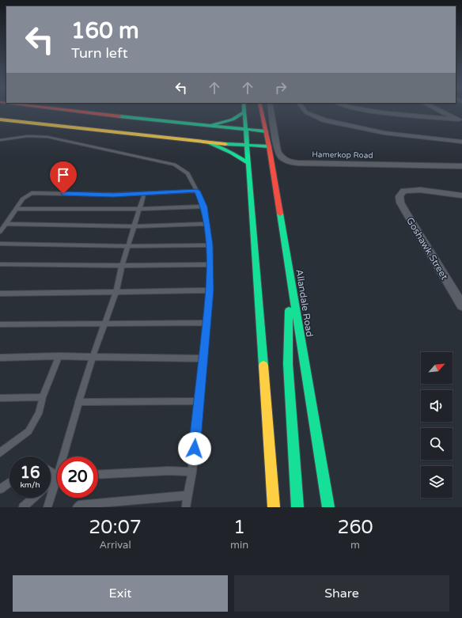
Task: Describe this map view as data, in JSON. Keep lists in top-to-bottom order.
{
  "streets": {
    "main road": ["Allandale Road"],
    "street": ["Hamerkop Road", "Goshawk Street"]
  },
  "north": "top right",
  "page": {
    "turn": ["160 m", "Turn left"],
    "speed": "16 km/h",
    "limit": "20",
    "eta": [
      "20:07",
      "Arrival",
      "1",
      "min",
      "260",
      "m"
    ],
    "buttons": ["Exit", "Share"]
  }
}
